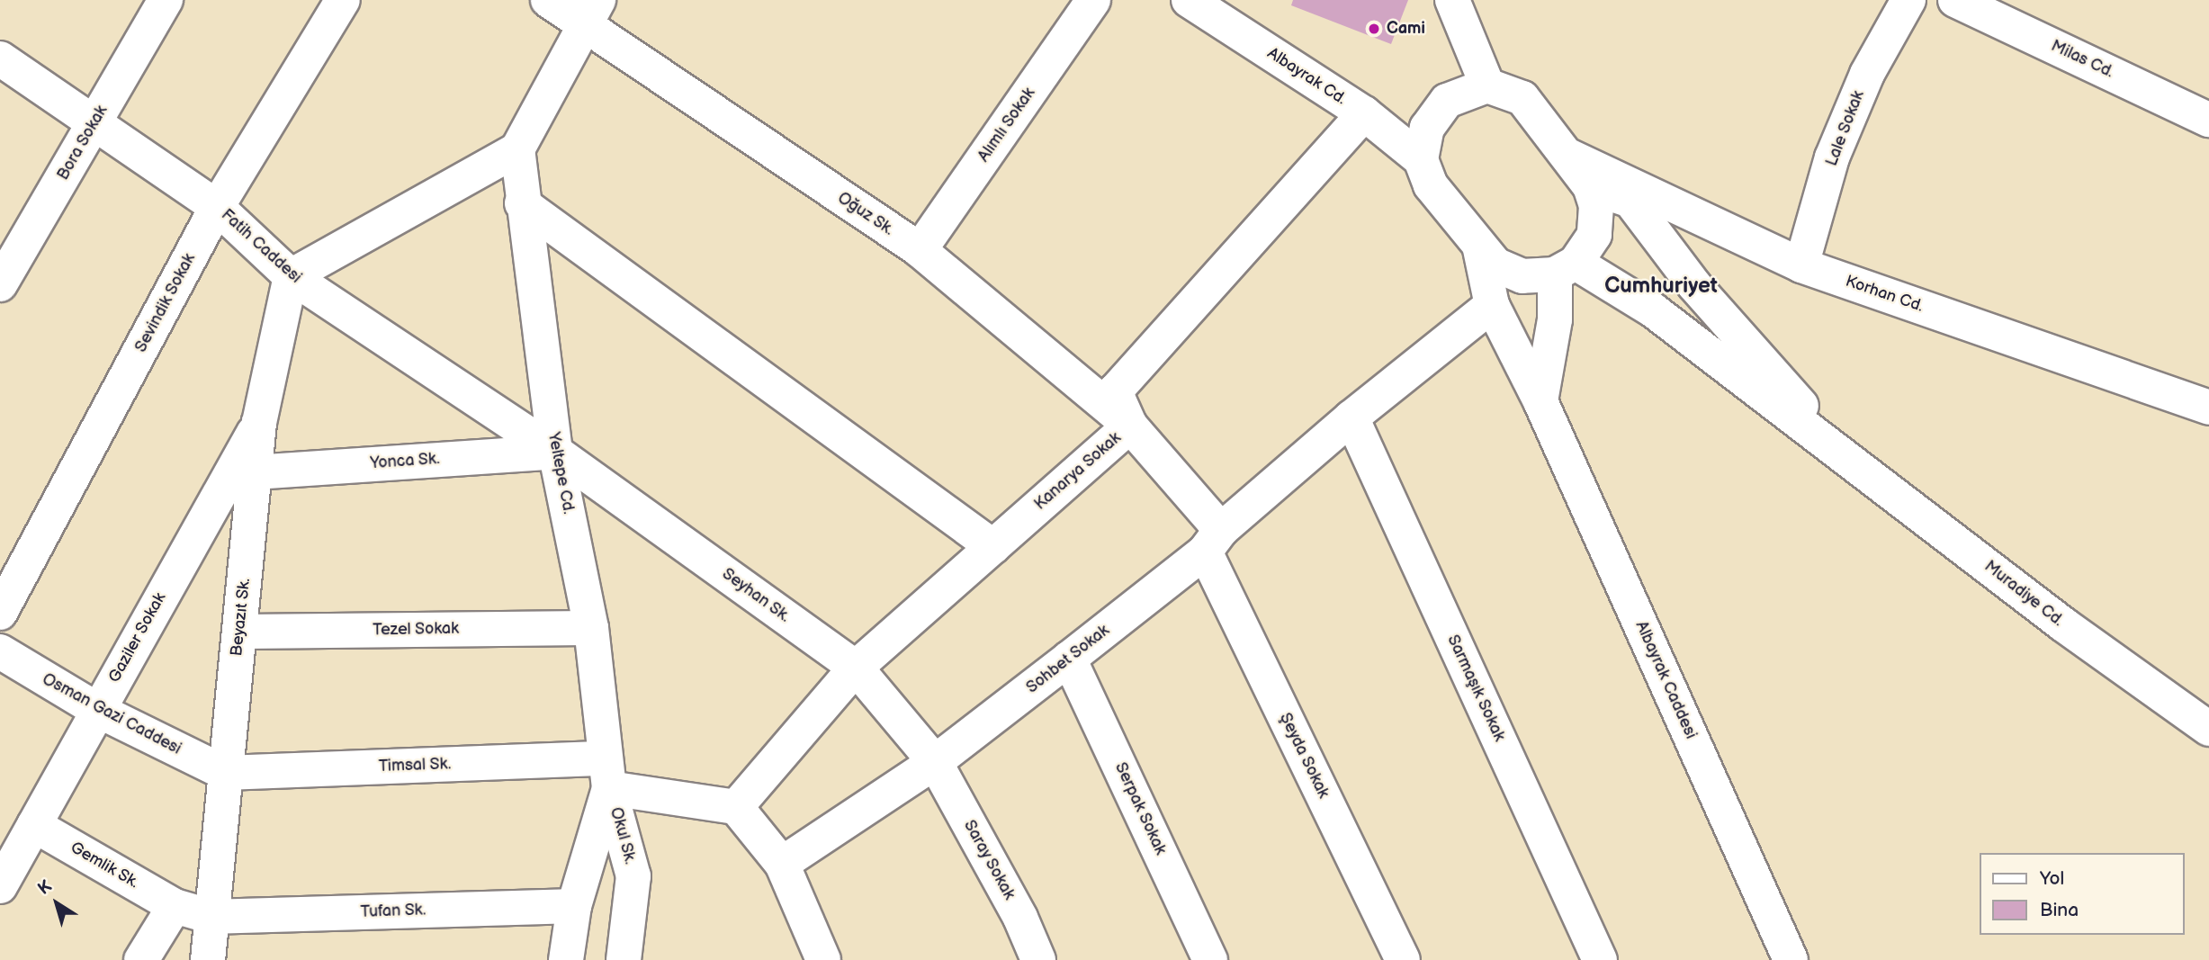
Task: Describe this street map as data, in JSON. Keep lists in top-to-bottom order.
{
  "streets": {
    "street": [
      "Milas Cd.",
      "Albayrak Cd.",
      "Alımlı Sokak",
      "Lale Sokak",
      "Bora Sokak",
      "Oğuz Sk.",
      "Fatih Caddesi",
      "Korhan Cd.",
      "Sevindik Sokak",
      "Yonca Sk.",
      "Kanarya Sokak",
      "Yeltepe Cd.",
      "Muradiye Cd.",
      "Seyhan Sk.",
      "Beyazıt Sk.",
      "Tezel Sokak",
      "Gaziler Sokak",
      "Sohbet Sokak",
      "Albayrak Caddesi",
      "Sarmaşık Sokak",
      "Osman Gazi Caddesi",
      "Şeyda Sokak",
      "Timsal Sk.",
      "Serpak Sokak",
      "Okul Sk.",
      "Saray Sokak",
      "Gemlik Sk.",
      "Tufan Sk."
    ]
  },
  "crossings": [
    ["Albayrak Cd.", "Korhan Cd."],
    ["Albayrak Cd.", "Kanarya Sokak"],
    ["Albayrak Cd.", "Muradiye Cd."],
    ["Albayrak Cd.", "Albayrak Caddesi"],
    ["Alımlı Sokak", "Oğuz Sk."],
    ["Lale Sokak", "Korhan Cd."],
    ["Bora Sokak", "Fatih Caddesi"],
    ["Oğuz Sk.", "Kanarya Sokak"],
    ["Oğuz Sk.", "Şeyda Sokak"],
    ["Fatih Caddesi", "Sevindik Sokak"],
    ["Fatih Caddesi", "Yonca Sk."],
    ["Fatih Caddesi", "Yeltepe Cd."],
    ["Fatih Caddesi", "Seyhan Sk."],
    ["Fatih Caddesi", "Beyazıt Sk."],
    ["Korhan Cd.", "Muradiye Cd."],
    ["Korhan Cd.", "Albayrak Caddesi"],
    ["Yonca Sk.", "Yeltepe Cd."],
    ["Yonca Sk.", "Seyhan Sk."],
    ["Yonca Sk.", "Beyazıt Sk."],
    ["Kanarya Sokak", "Seyhan Sk."],
    ["Kanarya Sokak", "Şeyda Sokak"],
    ["Yeltepe Cd.", "Seyhan Sk."],
    ["Yeltepe Cd.", "Tezel Sokak"],
    ["Yeltepe Cd.", "Timsal Sk."],
    ["Yeltepe Cd.", "Okul Sk."],
    ["Yeltepe Cd.", "Tufan Sk."],
    ["Muradiye Cd.", "Albayrak Caddesi"],
    ["Seyhan Sk.", "Sohbet Sokak"],
    ["Seyhan Sk.", "Saray Sokak"],
    ["Beyazıt Sk.", "Tezel Sokak"],
    ["Beyazıt Sk.", "Gaziler Sokak"],
    ["Beyazıt Sk.", "Osman Gazi Caddesi"],
    ["Beyazıt Sk.", "Timsal Sk."],
    ["Beyazıt Sk.", "Gemlik Sk."],
    ["Beyazıt Sk.", "Tufan Sk."],
    ["Gaziler Sokak", "Osman Gazi Caddesi"],
    ["Gaziler Sokak", "Gemlik Sk."],
    ["Sohbet Sokak", "Albayrak Caddesi"],
    ["Sohbet Sokak", "Sarmaşık Sokak"],
    ["Sohbet Sokak", "Şeyda Sokak"],
    ["Sohbet Sokak", "Serpak Sokak"],
    ["Sohbet Sokak", "Saray Sokak"],
    ["Osman Gazi Caddesi", "Timsal Sk."],
    ["Timsal Sk.", "Okul Sk."],
    ["Gemlik Sk.", "Tufan Sk."]
  ],
  "districts": ["Cumhuriyet"],
  "places": ["Cami"],
  "legend": ["Yol", "Bina"],
  "north": "top left"
}
